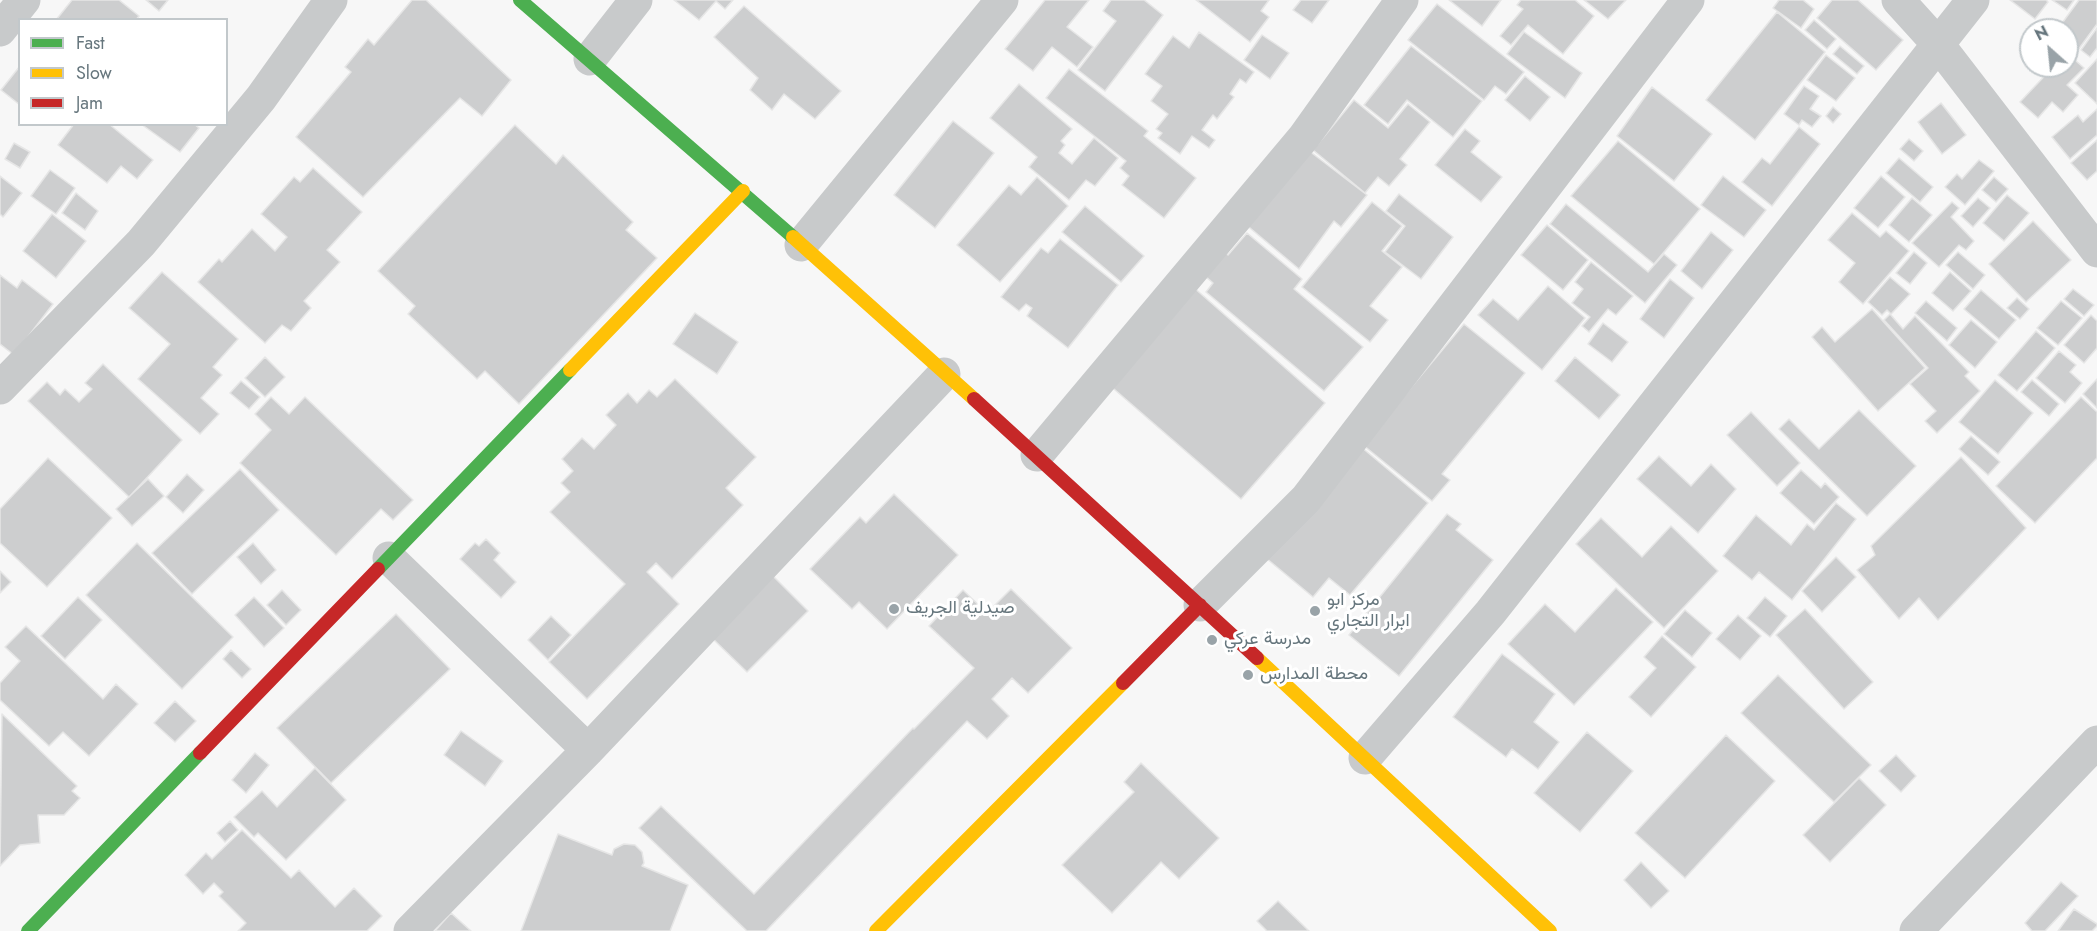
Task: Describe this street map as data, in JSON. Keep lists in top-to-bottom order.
{
  "places": [
    "صيدلية الجريف",
    "مركز ابو ابرار التجاري",
    "مدرسة عركي",
    "محطة المدارس"
  ],
  "legend": ["Fast", "Slow", "Jam"],
  "north": "top left"
}
